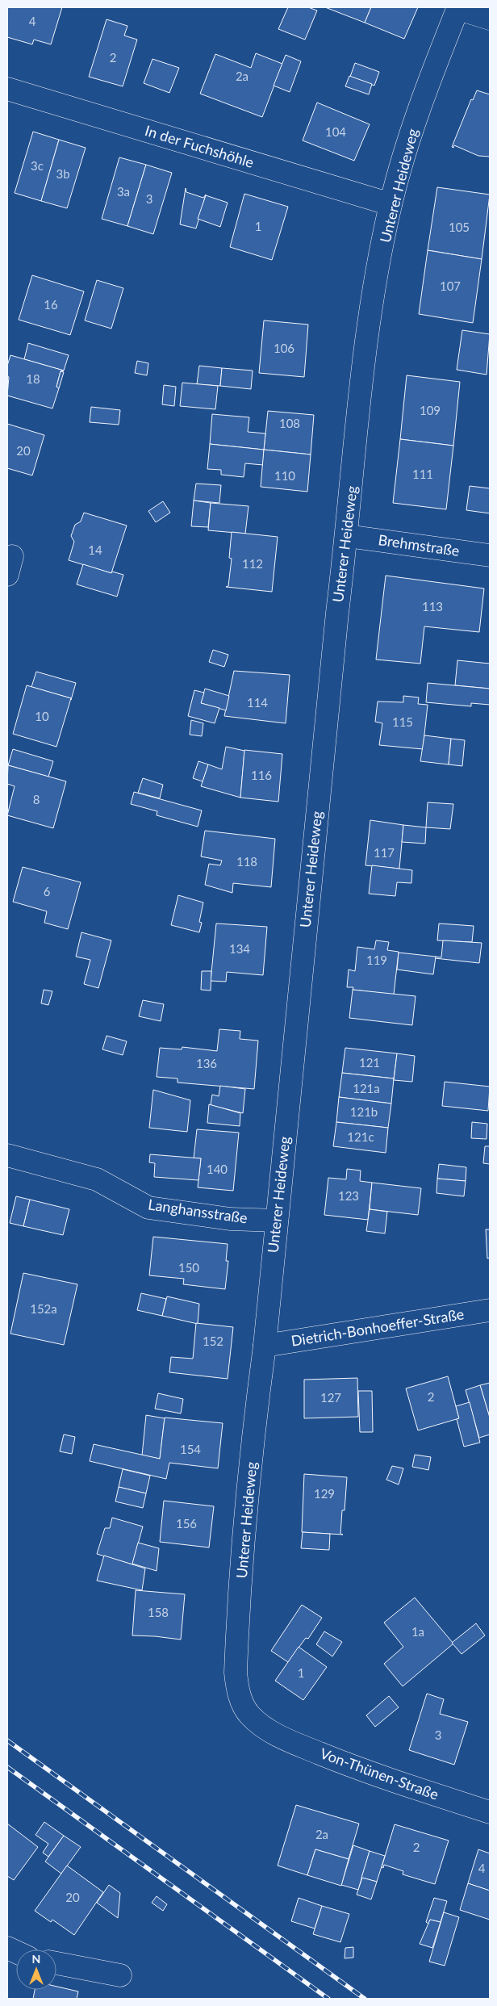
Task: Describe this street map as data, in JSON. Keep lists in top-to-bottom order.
{
  "streets": {
    "street": [
      "In der Fuchshöhle",
      "Unterer Heideweg",
      "Brehmstraße",
      "Langhansstraße",
      "Dietrich-Bonhoeffer-Straße",
      "Von-Thünen-Straße"
    ]
  },
  "crossings": [
    ["In der Fuchshöhle", "Unterer Heideweg"],
    ["Unterer Heideweg", "Brehmstraße"],
    ["Unterer Heideweg", "Langhansstraße"],
    ["Unterer Heideweg", "Dietrich-Bonhoeffer-Straße"],
    ["Unterer Heideweg", "Von-Thünen-Straße"]
  ],
  "house_numbers": [
    "4",
    "2",
    "2a",
    "104",
    "3c",
    "3b",
    "3a",
    "3",
    "1",
    "105",
    "107",
    "16",
    "106",
    "18",
    "109",
    "108",
    "20",
    "111",
    "110",
    "14",
    "112",
    "113",
    "114",
    "10",
    "115",
    "116",
    "8",
    "117",
    "118",
    "6",
    "134",
    "119",
    "121",
    "136",
    "121a",
    "121b",
    "121c",
    "140",
    "123",
    "150",
    "152a",
    "152",
    "2",
    "127",
    "154",
    "129",
    "156",
    "158",
    "1a",
    "1",
    "3",
    "2a",
    "2",
    "4",
    "20"
  ],
  "north": "top"
}
